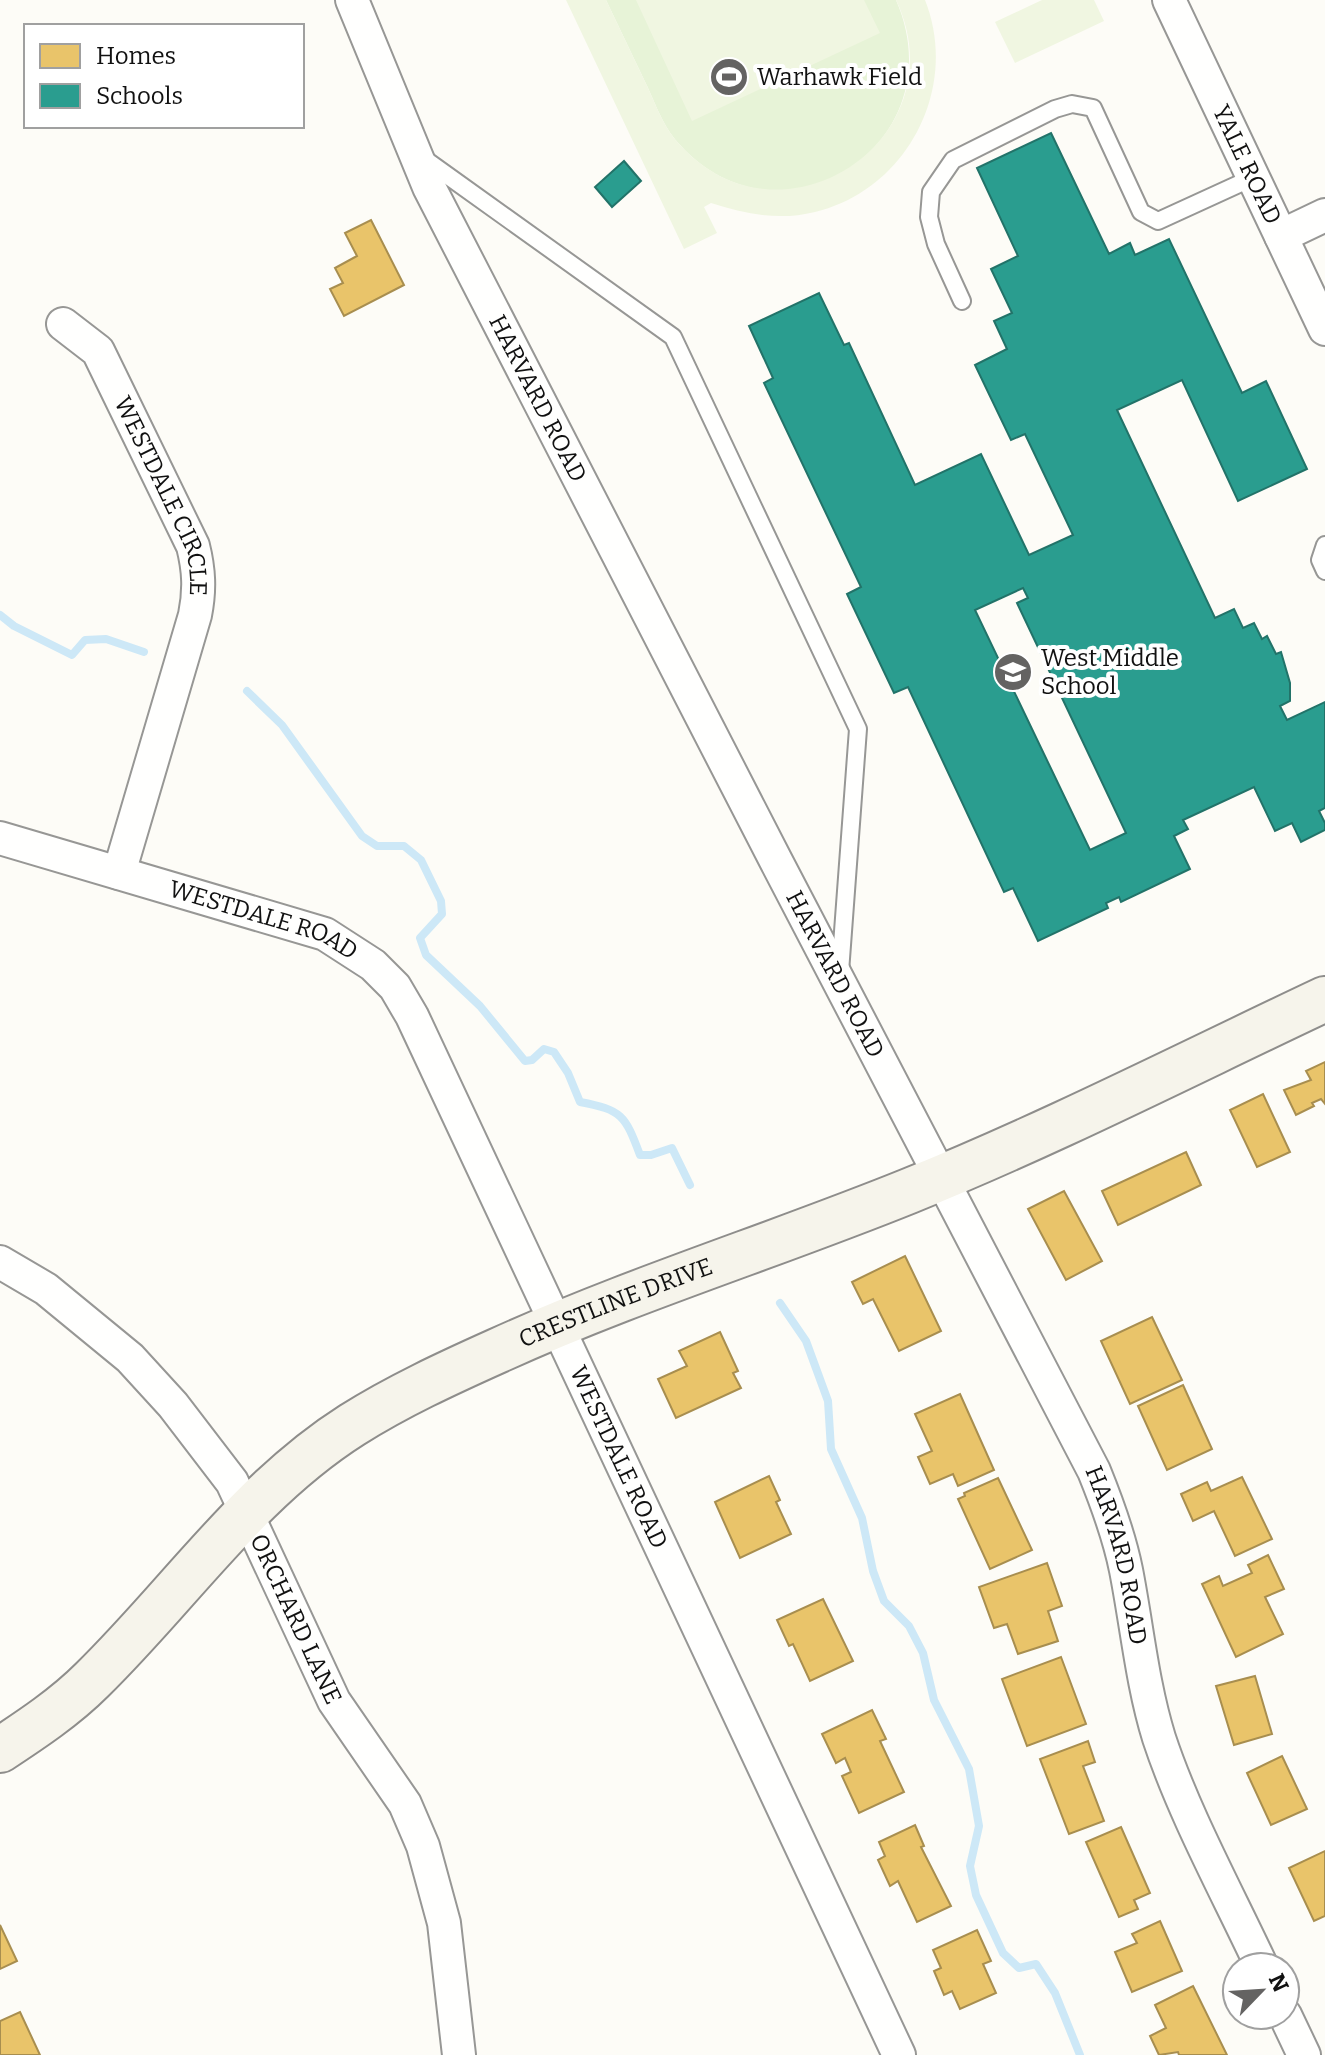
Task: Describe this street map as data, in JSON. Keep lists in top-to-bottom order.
{
  "streets": {
    "street": [
      "YALE ROAD",
      "HARVARD ROAD",
      "WESTDALE CIRCLE",
      "WESTDALE ROAD",
      "CRESTLINE DRIVE",
      "ORCHARD LANE"
    ]
  },
  "crossings": [
    ["HARVARD ROAD", "CRESTLINE DRIVE"],
    ["WESTDALE CIRCLE", "WESTDALE ROAD"],
    ["WESTDALE ROAD", "CRESTLINE DRIVE"],
    ["CRESTLINE DRIVE", "ORCHARD LANE"]
  ],
  "places": {
    "sports": ["Warhawk Field"],
    "school or university": ["West Middle School"]
  },
  "legend": ["Homes", "Schools"],
  "north": "top right"
}
